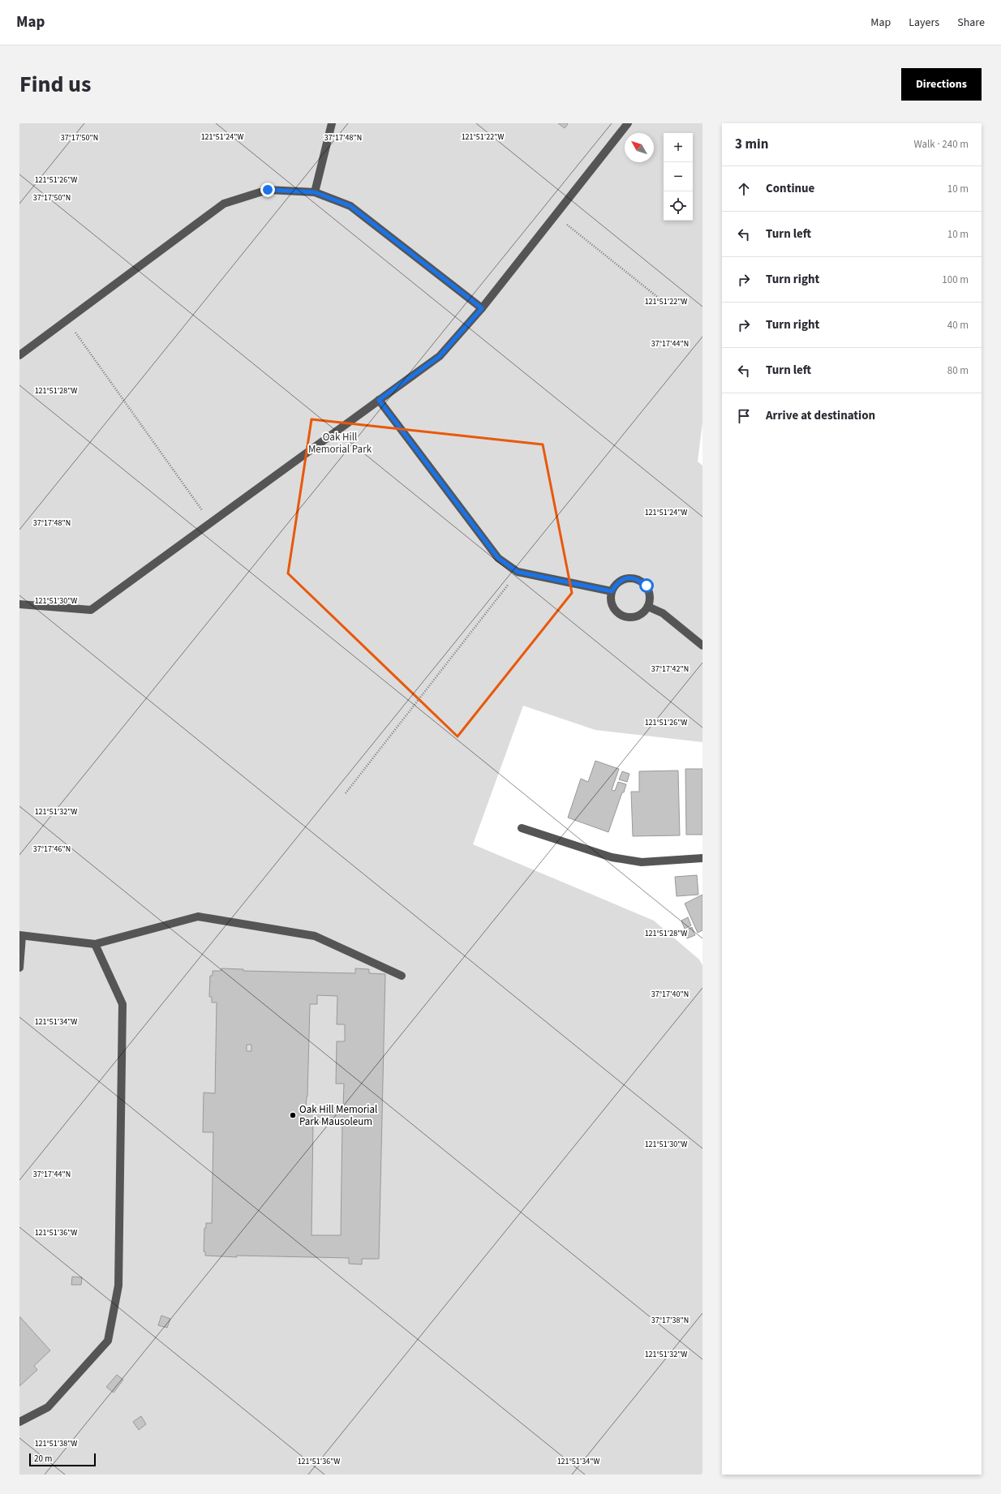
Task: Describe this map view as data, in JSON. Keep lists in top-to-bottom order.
{
  "parks": ["Oak Hill Memorial Park"],
  "places": ["Oak Hill Memorial Park Mausoleum"],
  "scale_bar": "20 m",
  "north": "top left",
  "page": {
    "header": "Map",
    "nav": ["Map", "Layers", "Share"],
    "title": "Find us",
    "buttons": "Directions",
    "heading": ["3 min", "Walk · 240 m"],
    "map_buttons": ["+", "−"],
    "list": [
      ["Continue", "10 m"],
      ["Turn left", "10 m"],
      ["Turn right", "100 m"],
      ["Turn right", "40 m"],
      ["Turn left", "80 m"],
      "Arrive at destination"
    ],
    "scale": "20 m"
  },
  "coordinates": [
    "121°51'24\"W",
    "121°51'22\"W",
    "37°17'50\"N",
    "37°17'48\"N",
    "121°51'26\"W",
    "37°17'44\"N",
    "121°51'28\"W",
    "121°51'30\"W",
    "37°17'42\"N",
    "121°51'32\"W",
    "37°17'46\"N",
    "37°17'40\"N",
    "121°51'34\"W",
    "121°51'36\"W",
    "37°17'38\"N",
    "121°51'38\"W"
  ]
}
